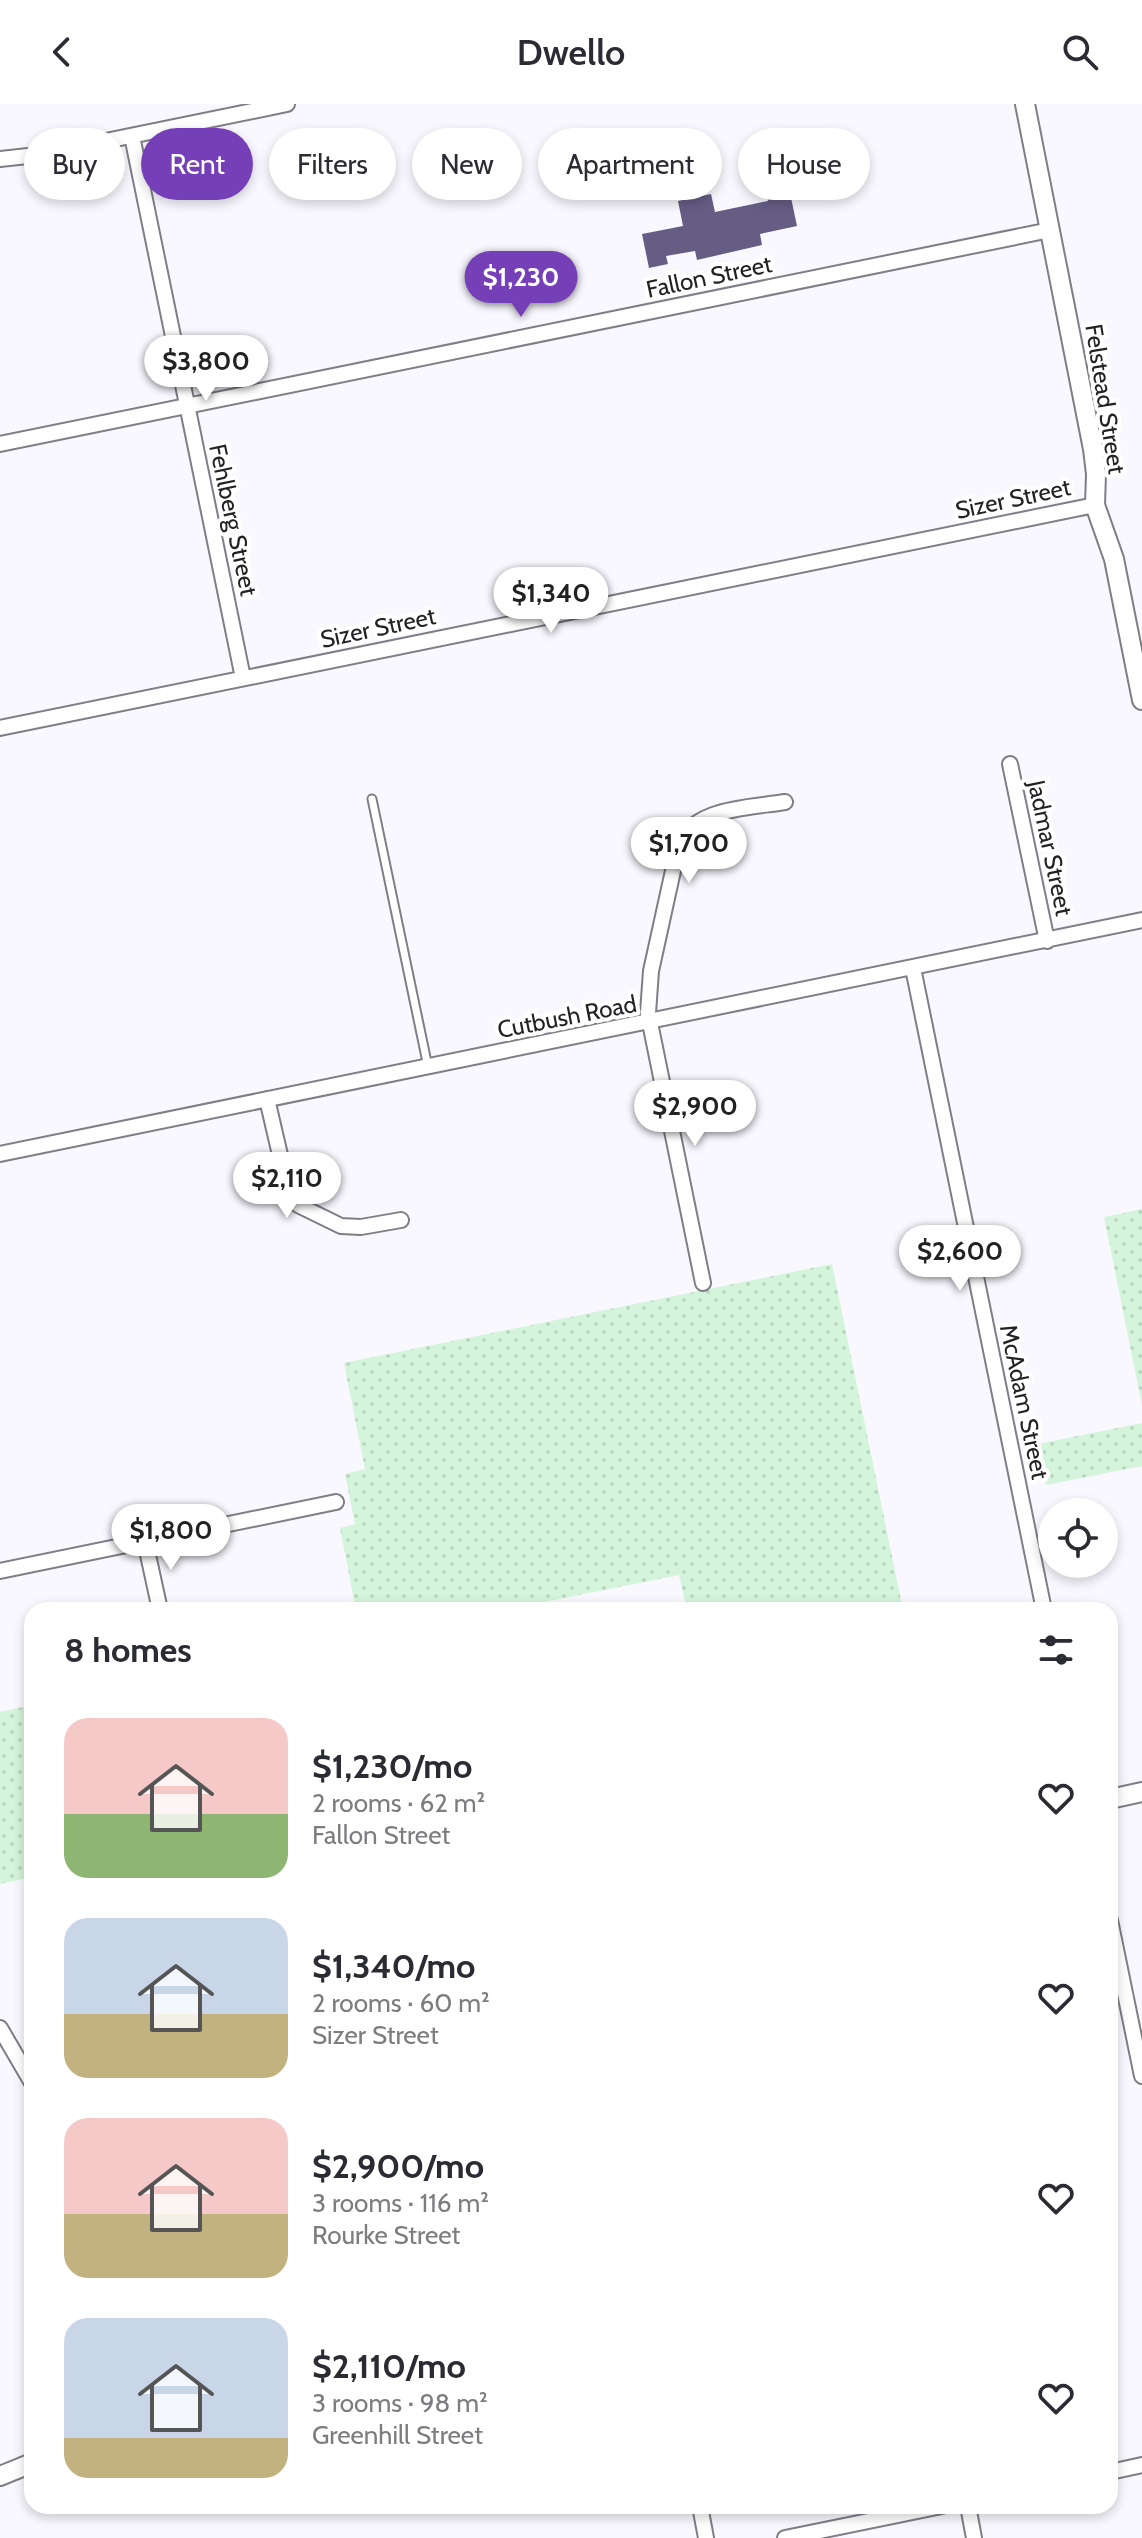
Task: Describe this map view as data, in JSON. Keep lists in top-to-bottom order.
{
  "streets": {
    "street": [
      "Fallon Street",
      "Felstead Street",
      "Sizer Street",
      "Fehlberg Street",
      "Jadmar Street",
      "Cutbush Road",
      "McAdam Street"
    ]
  },
  "crossings": [
    ["Fallon Street", "Felstead Street"],
    ["Fallon Street", "Fehlberg Street"],
    ["Felstead Street", "Sizer Street"],
    ["Sizer Street", "Fehlberg Street"],
    ["Jadmar Street", "Cutbush Road"],
    ["Cutbush Road", "McAdam Street"]
  ],
  "page": {
    "header": "Dwello",
    "chip": [
      "Buy",
      "Rent",
      "Filters",
      "New",
      "Apartment",
      "House"
    ],
    "price": [
      "$1,230",
      "$3,800",
      "$1,340",
      "$1,700",
      "$2,900",
      "$2,110",
      "$2,600",
      "$1,800"
    ],
    "heading": "8 homes",
    "list": [
      {
        "name": "$1,230/mo",
        "note": "2 rooms · 62 m² · Fallon Street"
      },
      {
        "name": "$1,340/mo",
        "note": "2 rooms · 60 m² · Sizer Street"
      },
      {
        "name": "$2,900/mo",
        "note": "3 rooms · 116 m² · Rourke Street"
      },
      {
        "name": "$2,110/mo",
        "note": "3 rooms · 98 m² · Greenhill Street"
      }
    ]
  }
}
